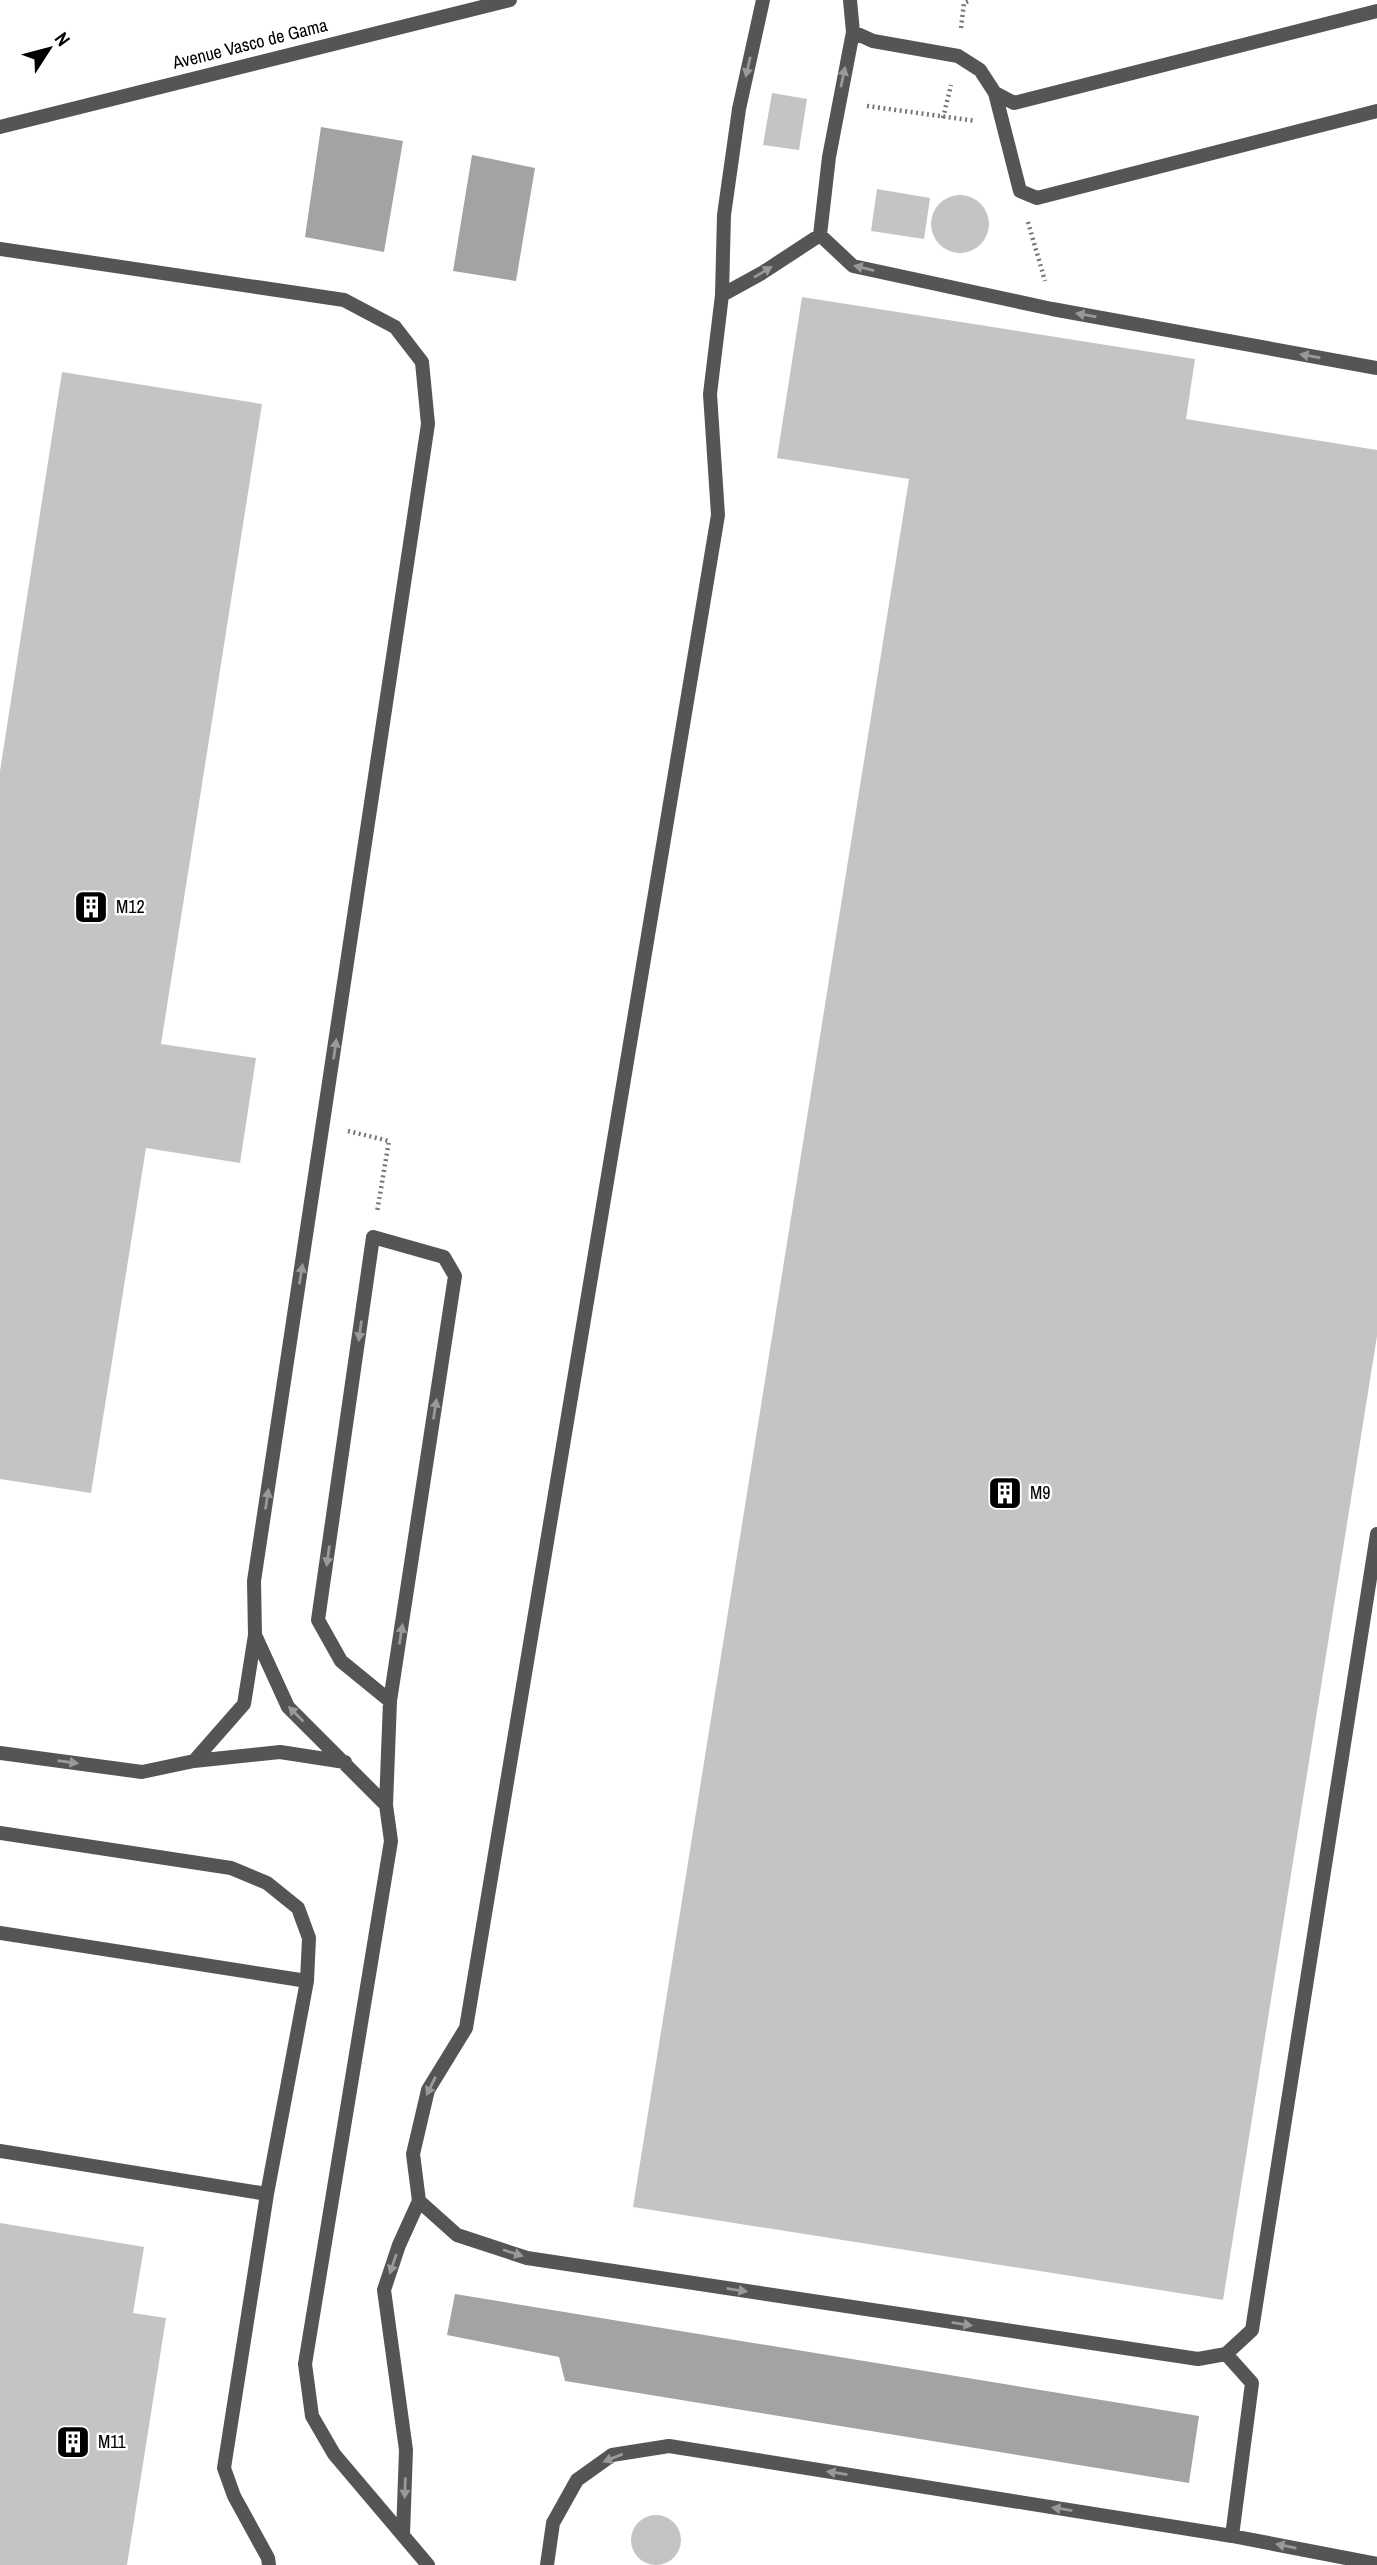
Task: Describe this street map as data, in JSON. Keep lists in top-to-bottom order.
{
  "streets": {
    "street": ["Avenue Vasco de Gama"]
  },
  "places": {
    "building": ["M12", "M9", "M11"]
  },
  "north": "top right"
}
